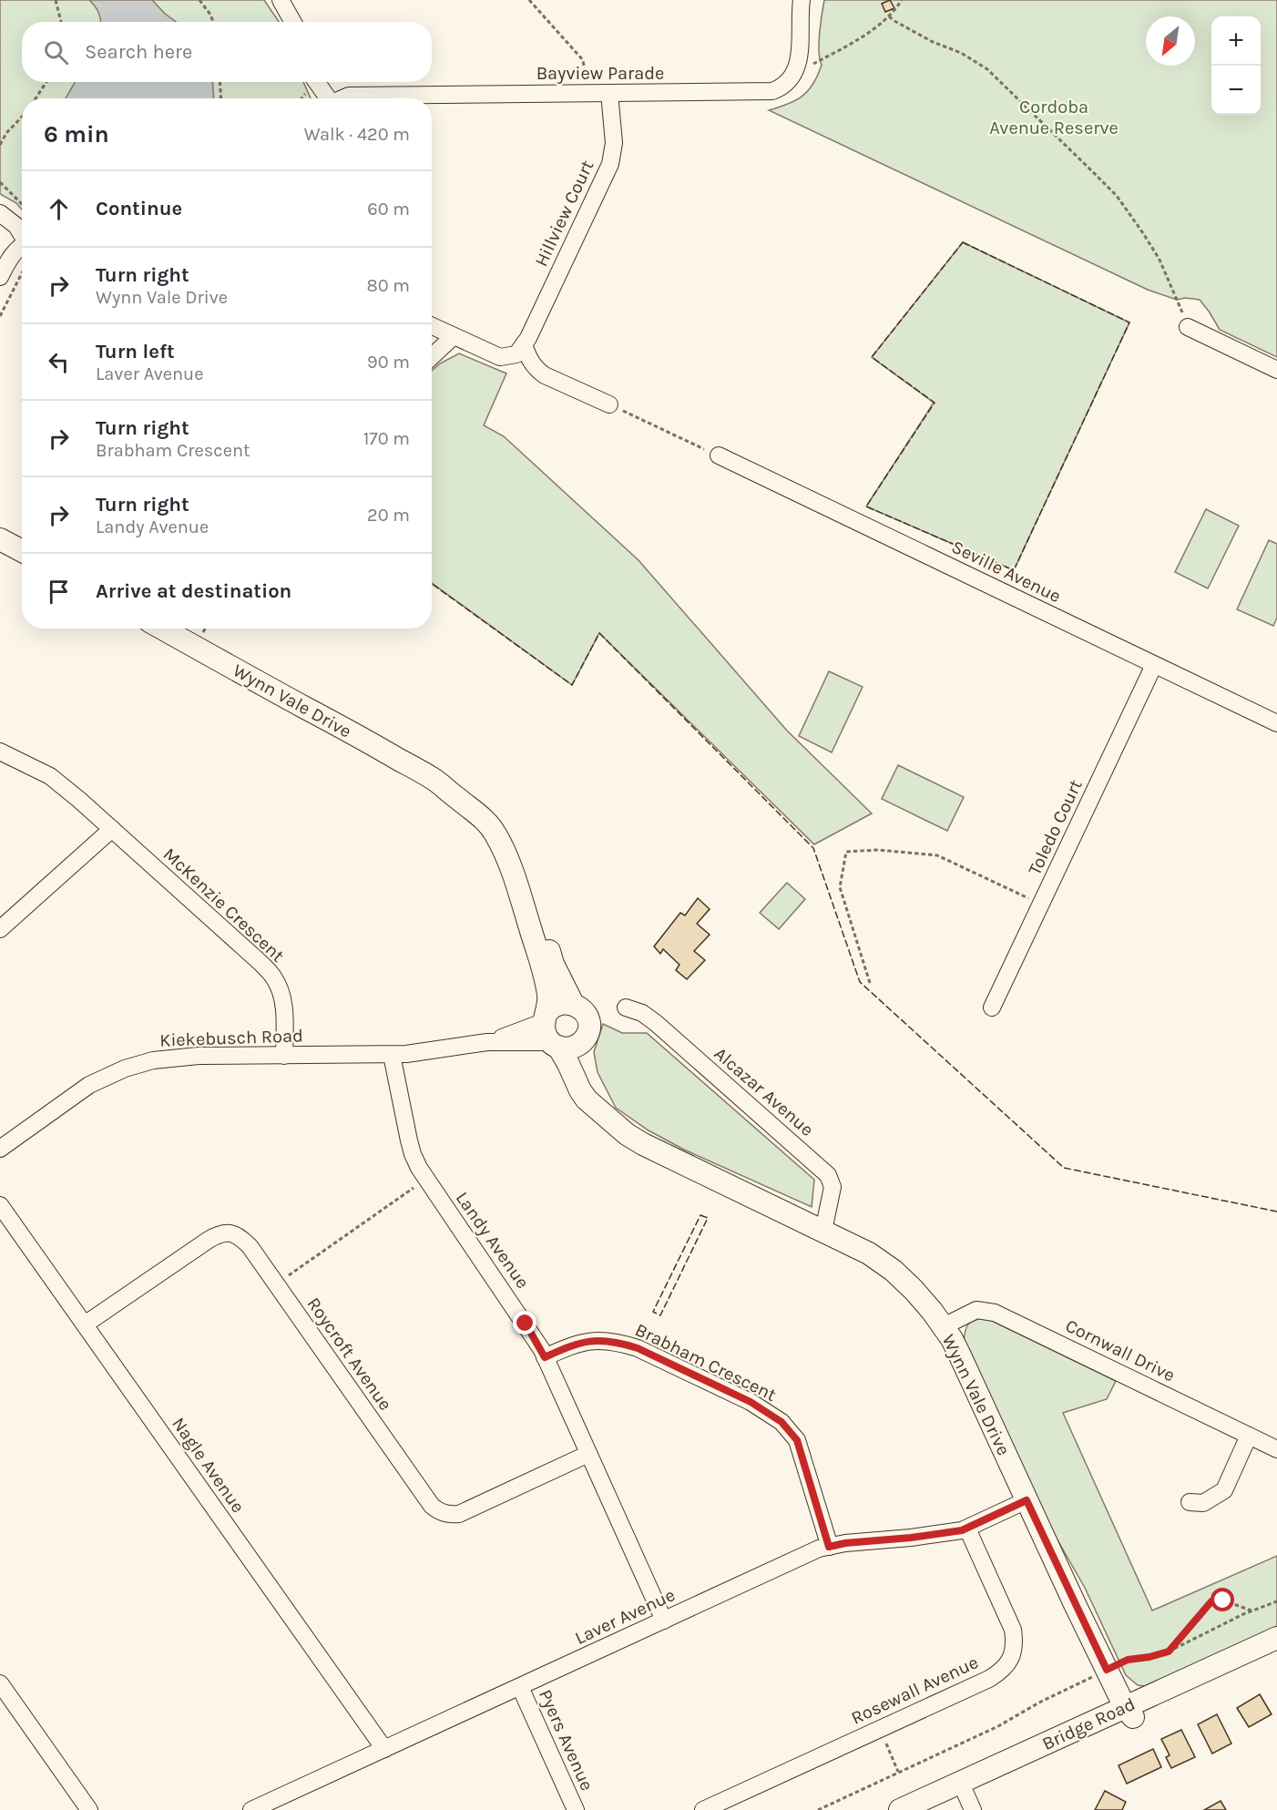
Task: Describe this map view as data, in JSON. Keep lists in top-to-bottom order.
{
  "streets": {
    "main road": ["Wynn Vale Drive", "Bridge Road"],
    "street": [
      "Bayview Parade",
      "Hillview Court",
      "Seville Avenue",
      "Toledo Court",
      "McKenzie Crescent",
      "Kiekebusch Road",
      "Alcazar Avenue",
      "Landy Avenue",
      "Cornwall Drive",
      "Roycroft Avenue",
      "Brabham Crescent",
      "Nagle Avenue",
      "Laver Avenue",
      "Rosewall Avenue",
      "Pyers Avenue"
    ]
  },
  "crossings": [
    ["Bayview Parade", "Hillview Court"],
    ["Seville Avenue", "Toledo Court"],
    ["Wynn Vale Drive", "Kiekebusch Road"],
    ["Wynn Vale Drive", "Alcazar Avenue"],
    ["Wynn Vale Drive", "Cornwall Drive"],
    ["Wynn Vale Drive", "Laver Avenue"],
    ["Wynn Vale Drive", "Bridge Road"],
    ["McKenzie Crescent", "Kiekebusch Road"],
    ["Kiekebusch Road", "Landy Avenue"],
    ["Landy Avenue", "Roycroft Avenue"],
    ["Landy Avenue", "Brabham Crescent"],
    ["Landy Avenue", "Laver Avenue"],
    ["Roycroft Avenue", "Nagle Avenue"],
    ["Brabham Crescent", "Laver Avenue"],
    ["Nagle Avenue", "Laver Avenue"],
    ["Laver Avenue", "Rosewall Avenue"],
    ["Laver Avenue", "Pyers Avenue"]
  ],
  "parks": ["Cordoba Avenue Reserve"],
  "north": "bottom left",
  "page": {
    "map_buttons": ["+", "−"],
    "search": "Search here",
    "heading": ["6 min", "Walk · 420 m"],
    "list": [
      ["Continue", "60 m"],
      ["Turn right", "Wynn Vale Drive", "80 m"],
      ["Turn left", "Laver Avenue", "90 m"],
      ["Turn right", "Brabham Crescent", "170 m"],
      ["Turn right", "Landy Avenue", "20 m"],
      "Arrive at destination"
    ]
  }
}
